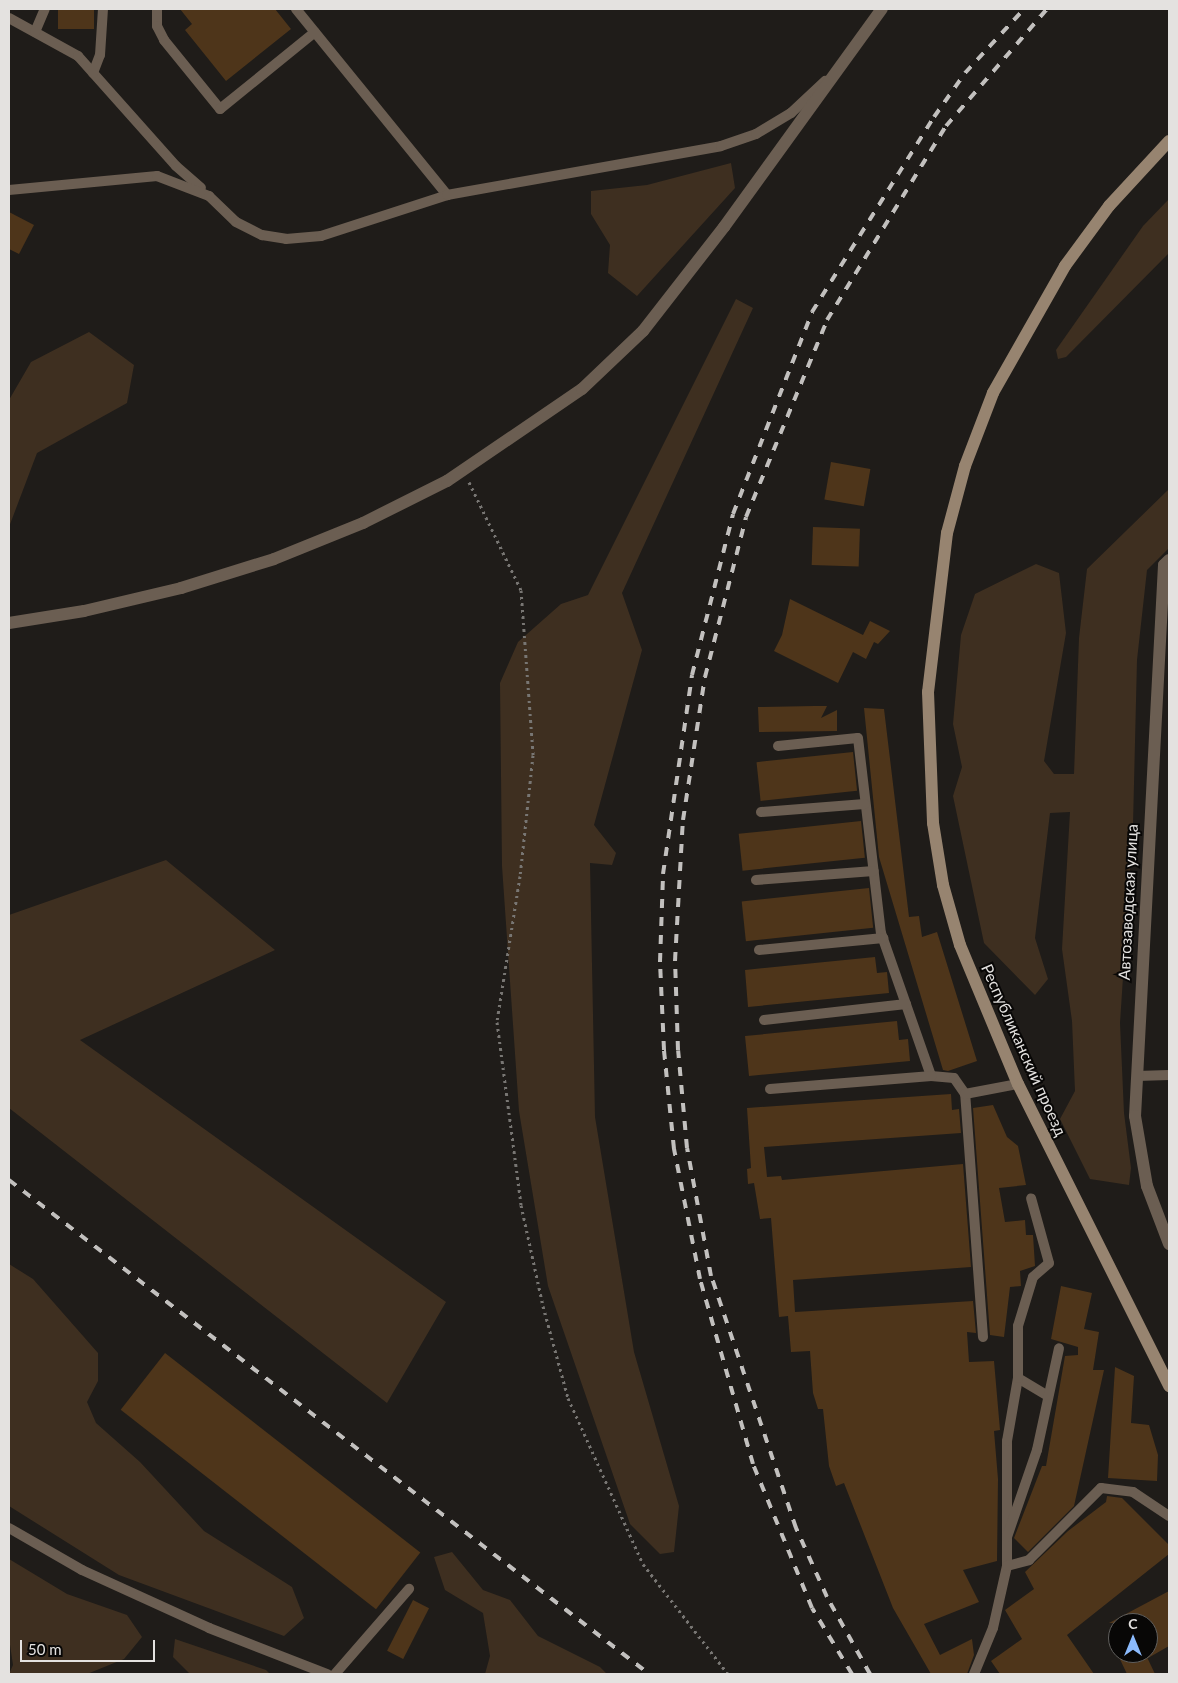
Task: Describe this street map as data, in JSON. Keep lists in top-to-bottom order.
{
  "streets": {
    "street": ["Автозаводская улица", "Республиканский проезд"]
  },
  "scale_bar": "50 m",
  "north": "top"
}
